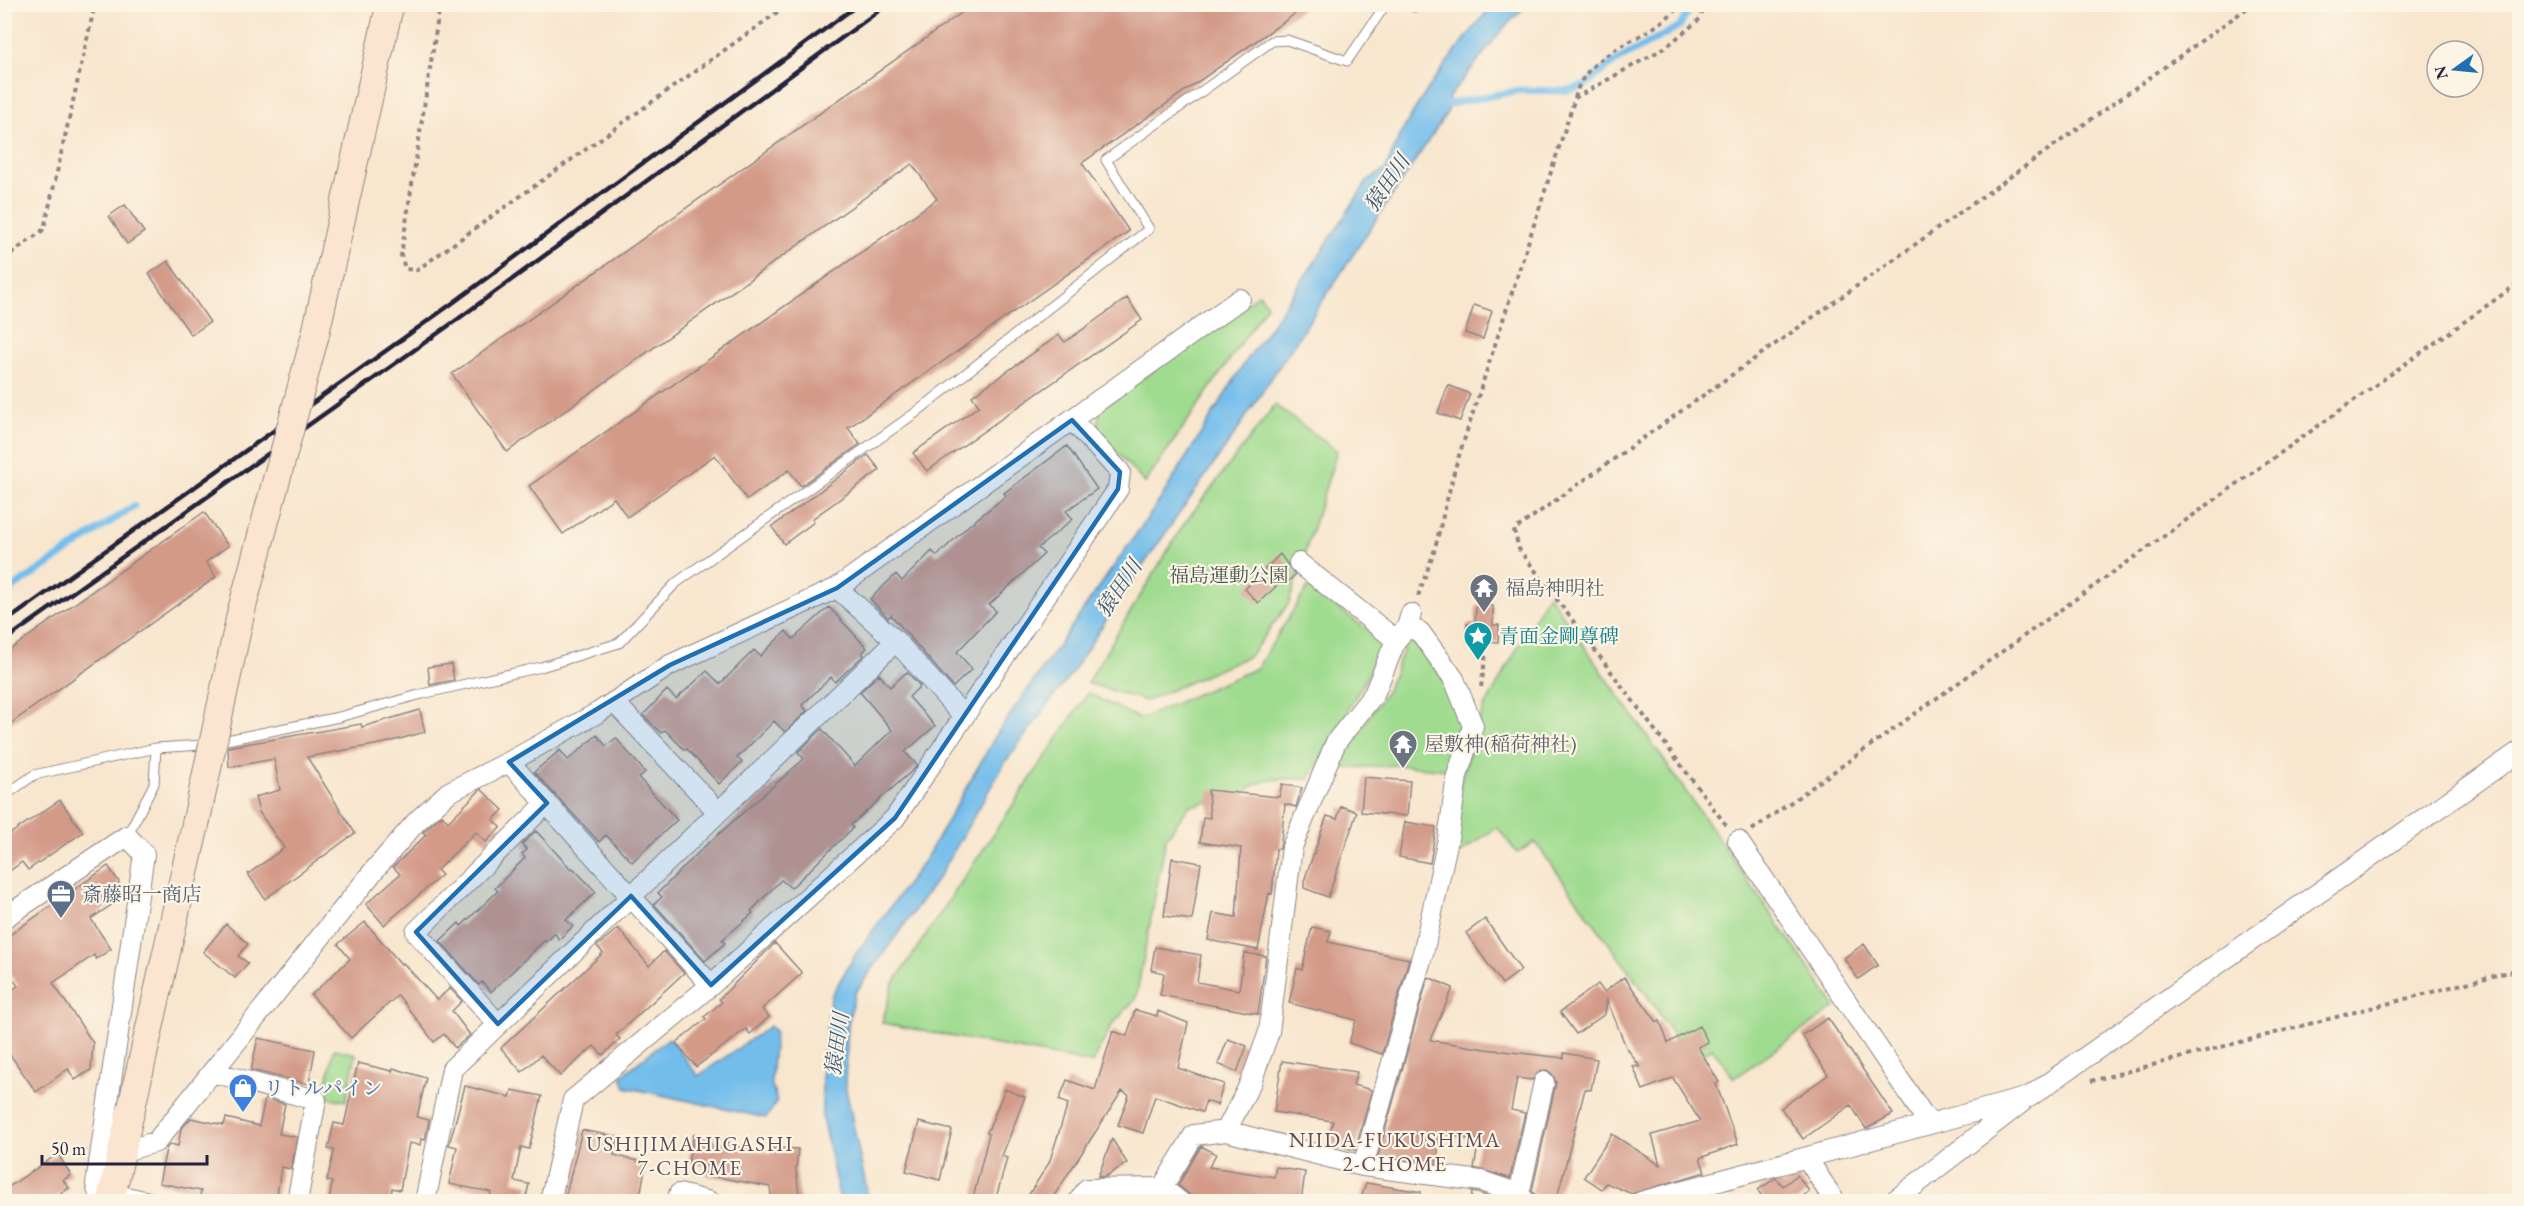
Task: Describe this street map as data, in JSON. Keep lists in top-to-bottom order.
{
  "districts": ["NIIDA-FUKUSHIMA 2-CHOME", "USHIJIMAHIGASHI 7-CHOME"],
  "water": ["猿田川"],
  "parks": ["福島運動公園"],
  "places": {
    "temple": ["福島神明社", "屋敷神(稲荷神社)"],
    "place": ["青面金剛尊碑"],
    "office": ["斎藤昭一商店"],
    "shop": ["リトルパイン"]
  },
  "scale_bar": "50 m",
  "north": "left"
}
